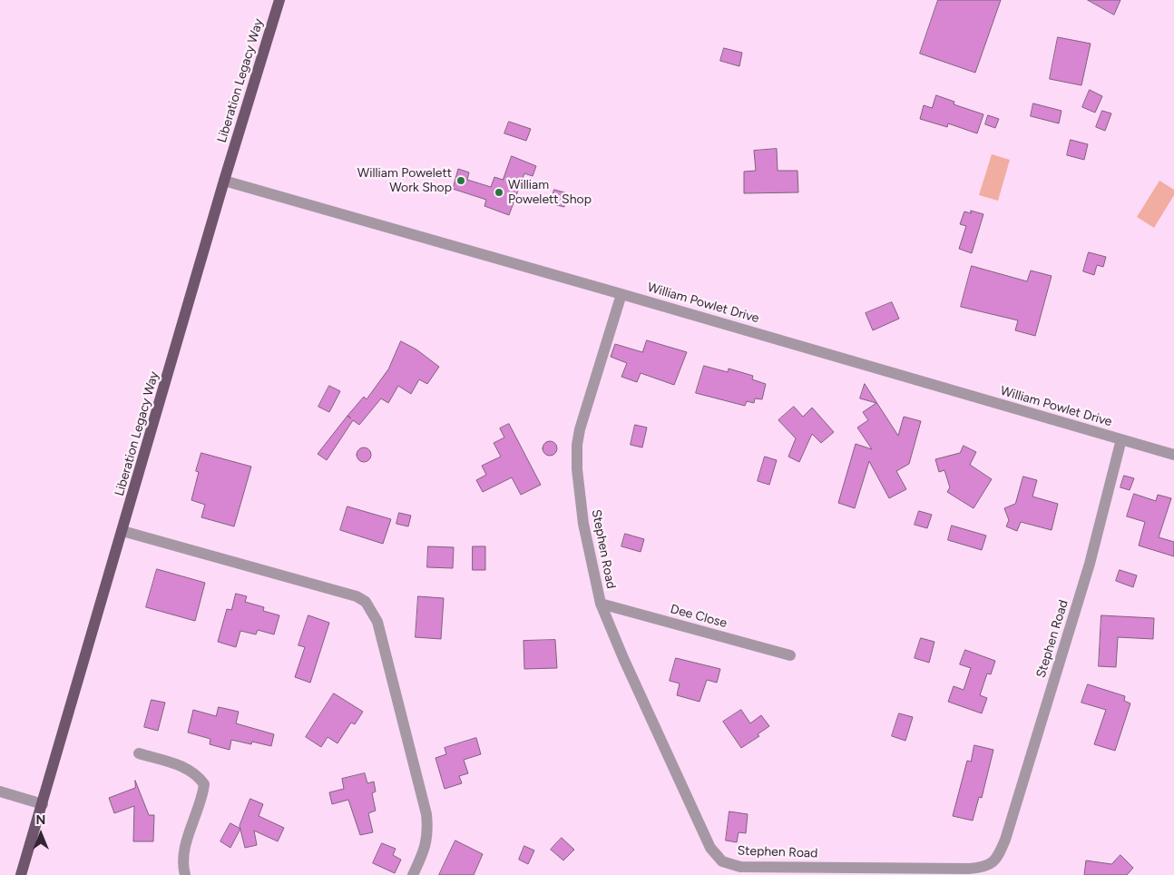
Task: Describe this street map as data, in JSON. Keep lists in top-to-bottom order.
{
  "streets": {
    "main road": ["Liberation Legacy Way"],
    "street": ["William Powlet Drive", "Stephen Road", "Dee Close"]
  },
  "crossings": [
    ["Liberation Legacy Way", "William Powlet Drive"],
    ["William Powlet Drive", "Stephen Road"],
    ["Stephen Road", "Dee Close"]
  ],
  "places": ["William Powelett Work Shop", "William Powelett Shop"],
  "north": "top"
}
